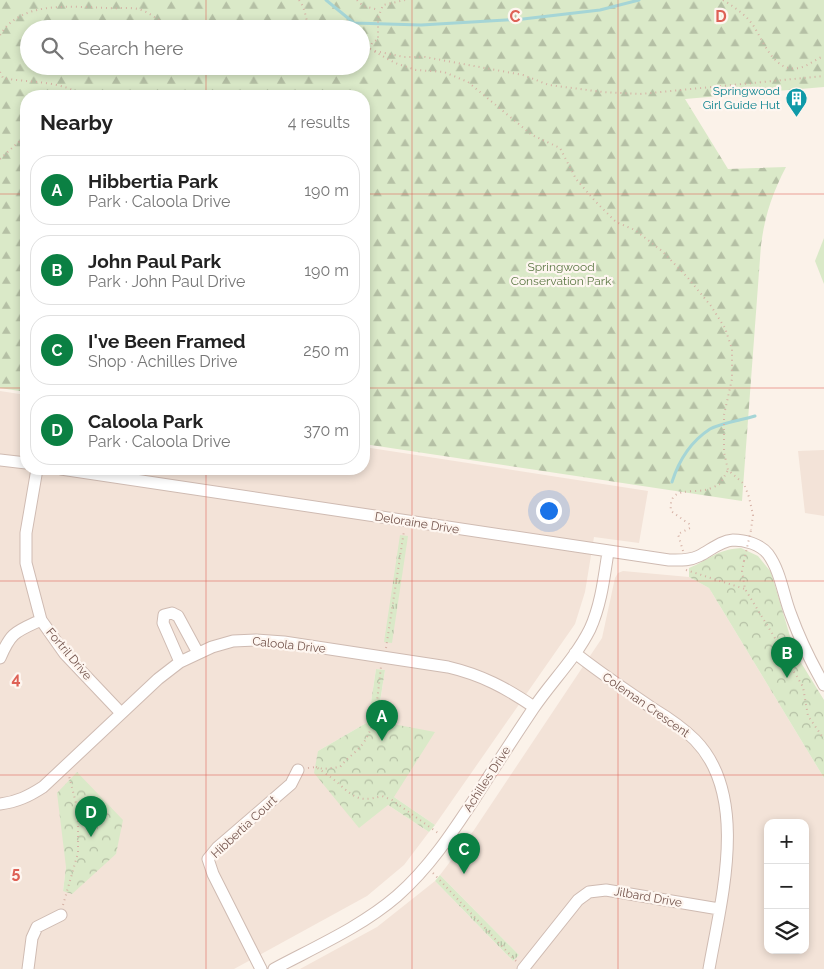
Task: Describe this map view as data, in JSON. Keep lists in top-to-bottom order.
{
  "streets": {
    "street": [
      "Deloraine Drive",
      "Caloola Drive",
      "Fortril Drive",
      "Coleman Crescent",
      "Achilles Drive",
      "Hibbertia Court",
      "Jilbard Drive"
    ]
  },
  "crossings": [
    ["Deloraine Drive", "Achilles Drive"],
    ["Caloola Drive", "Fortril Drive"],
    ["Caloola Drive", "Achilles Drive"],
    ["Coleman Crescent", "Achilles Drive"],
    ["Coleman Crescent", "Jilbard Drive"]
  ],
  "parks": ["Springwood Conservation Park"],
  "places": {
    "building": ["Springwood Girl Guide Hut"]
  },
  "page": {
    "search": "Search here",
    "heading": ["Nearby", "4 results"],
    "list": [
      {
        "mark": "A",
        "name": "Hibbertia Park",
        "note": "Park · Caloola Drive",
        "value": "190 m"
      },
      {
        "mark": "B",
        "name": "John Paul Park",
        "note": "Park · John Paul Drive",
        "value": "190 m"
      },
      {
        "mark": "C",
        "name": "I've Been Framed",
        "note": "Shop · Achilles Drive",
        "value": "250 m"
      },
      {
        "mark": "D",
        "name": "Caloola Park",
        "note": "Park · Caloola Drive",
        "value": "370 m"
      }
    ],
    "pins": [
      "B",
      "A",
      "D",
      "C"
    ],
    "map_buttons": ["+", "−"]
  },
  "grid": {
    "columns": ["C", "D"],
    "rows": ["4", "5"]
  }
}
